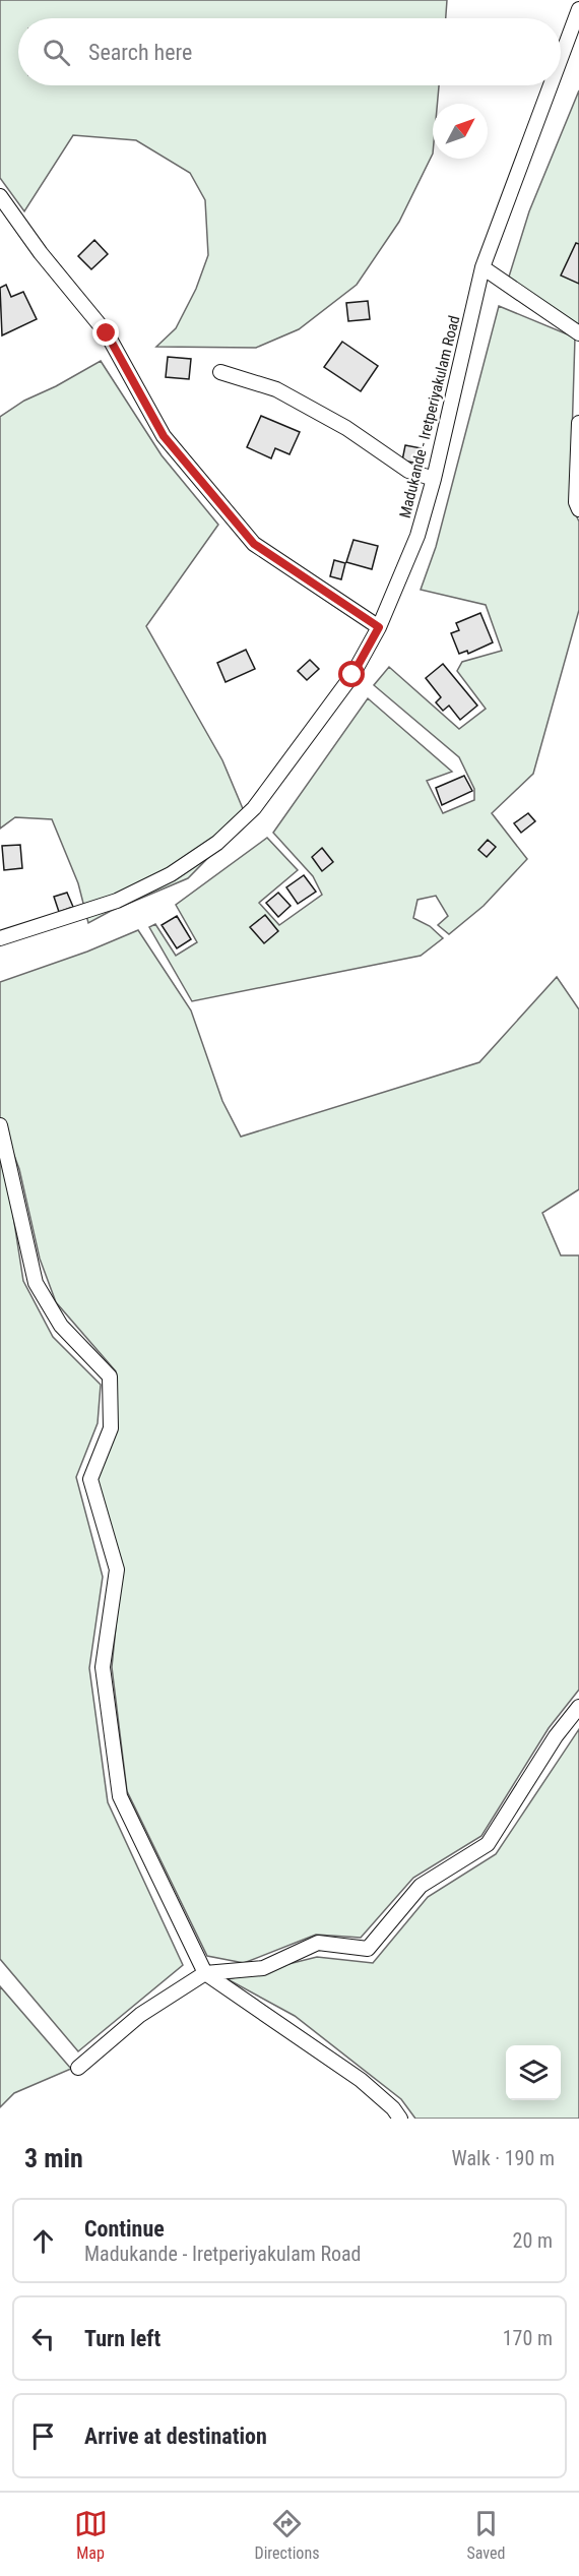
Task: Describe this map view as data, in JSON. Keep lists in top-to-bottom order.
{
  "streets": {
    "street": ["Madukande - Iretperiyakulam Road"]
  },
  "north": "top right",
  "page": {
    "search": "Search here",
    "heading": ["3 min", "Walk · 190 m"],
    "list": [
      ["Continue", "Madukande - Iretperiyakulam Road", "20 m"],
      ["Turn left", "170 m"],
      "Arrive at destination"
    ],
    "nav": ["Map", "Directions", "Saved"]
  }
}
